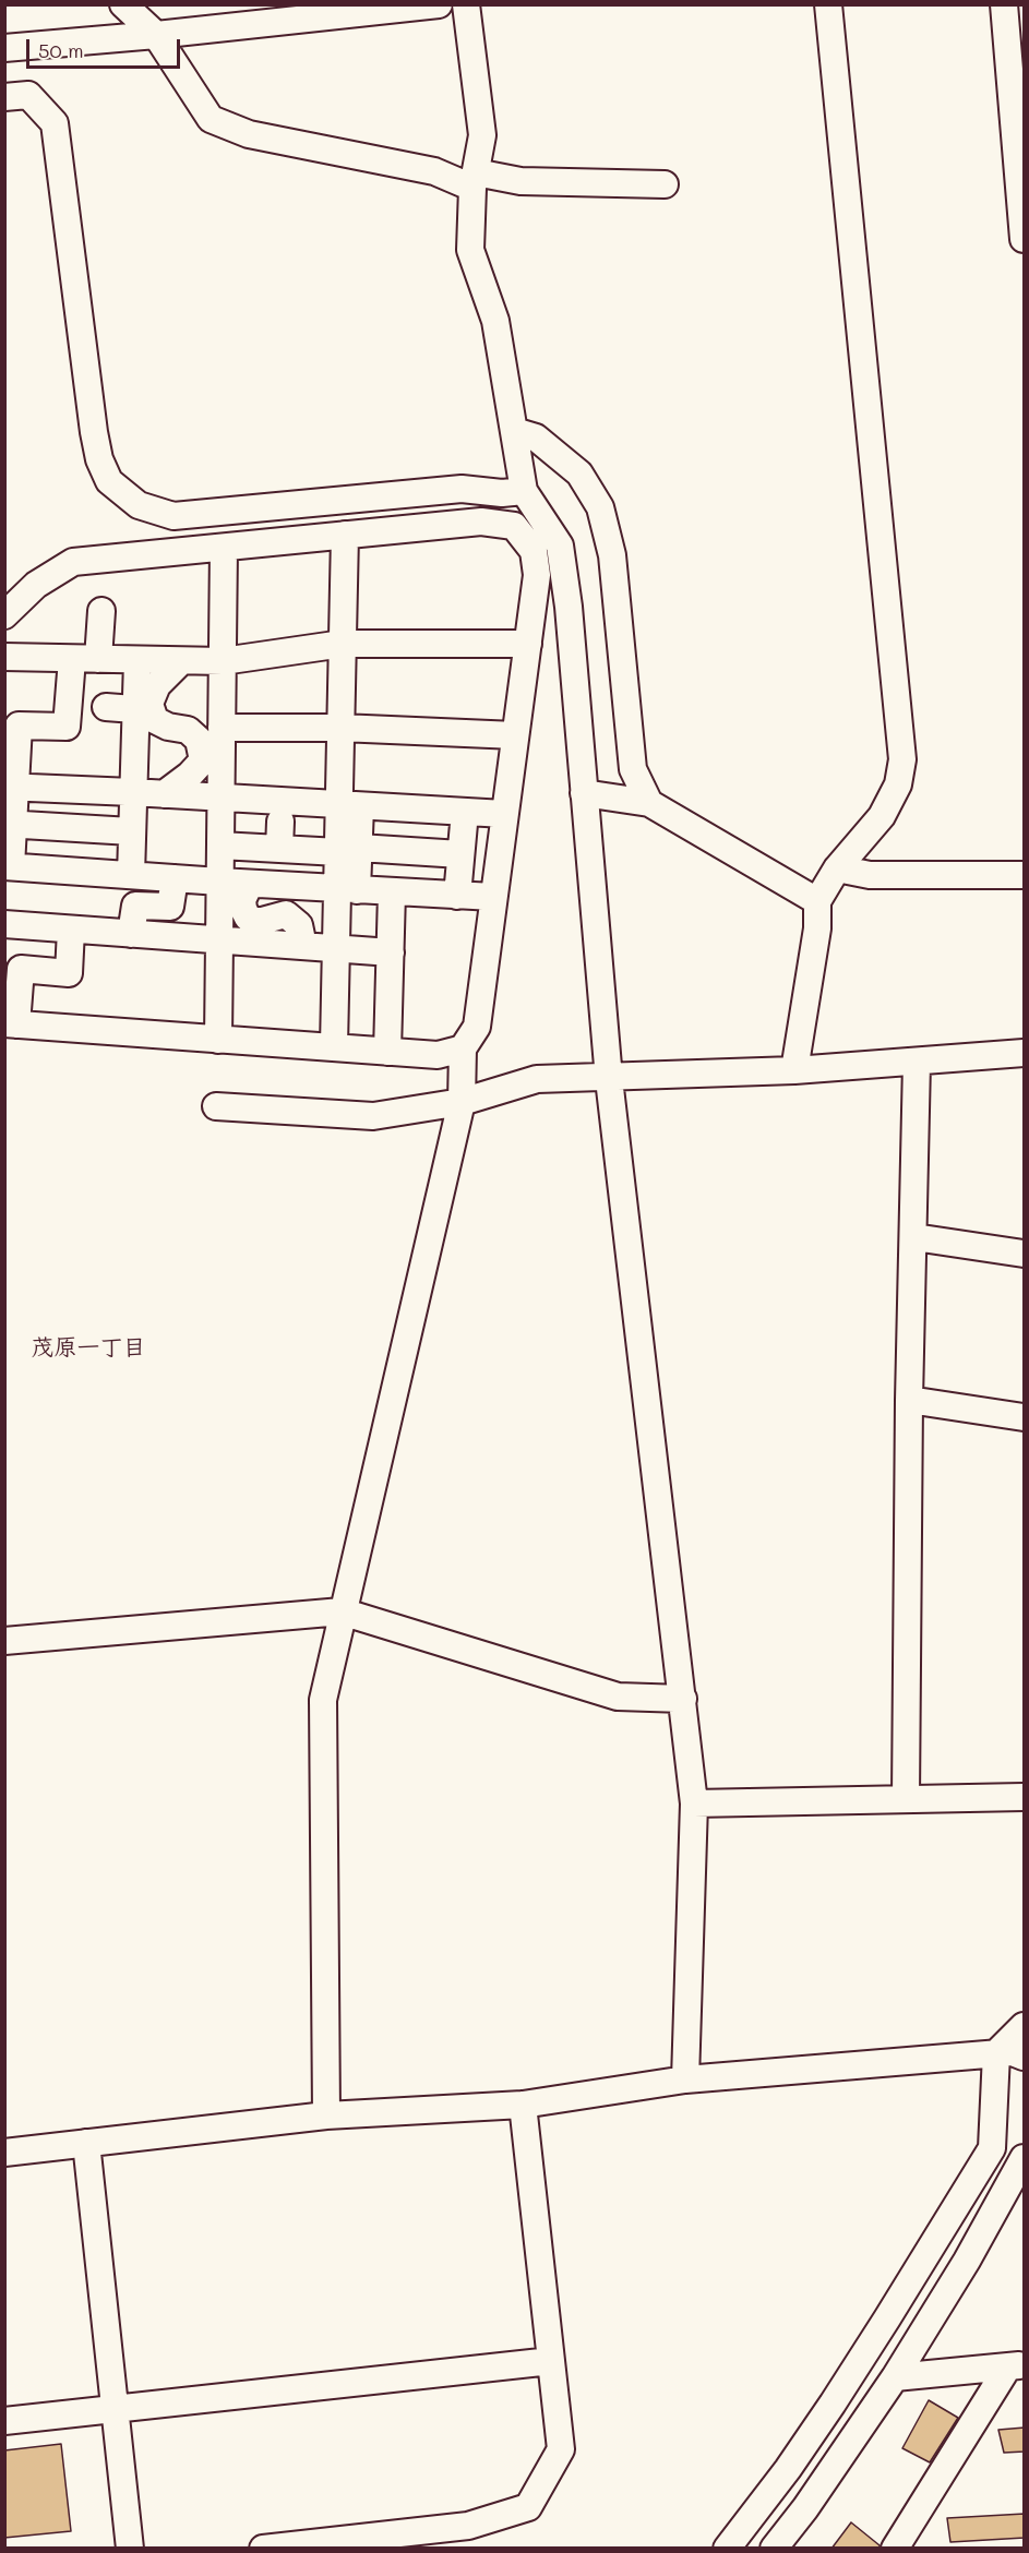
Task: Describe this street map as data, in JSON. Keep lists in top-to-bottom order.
{
  "districts": ["茂原一丁目"],
  "scale_bar": "50 m"
}
